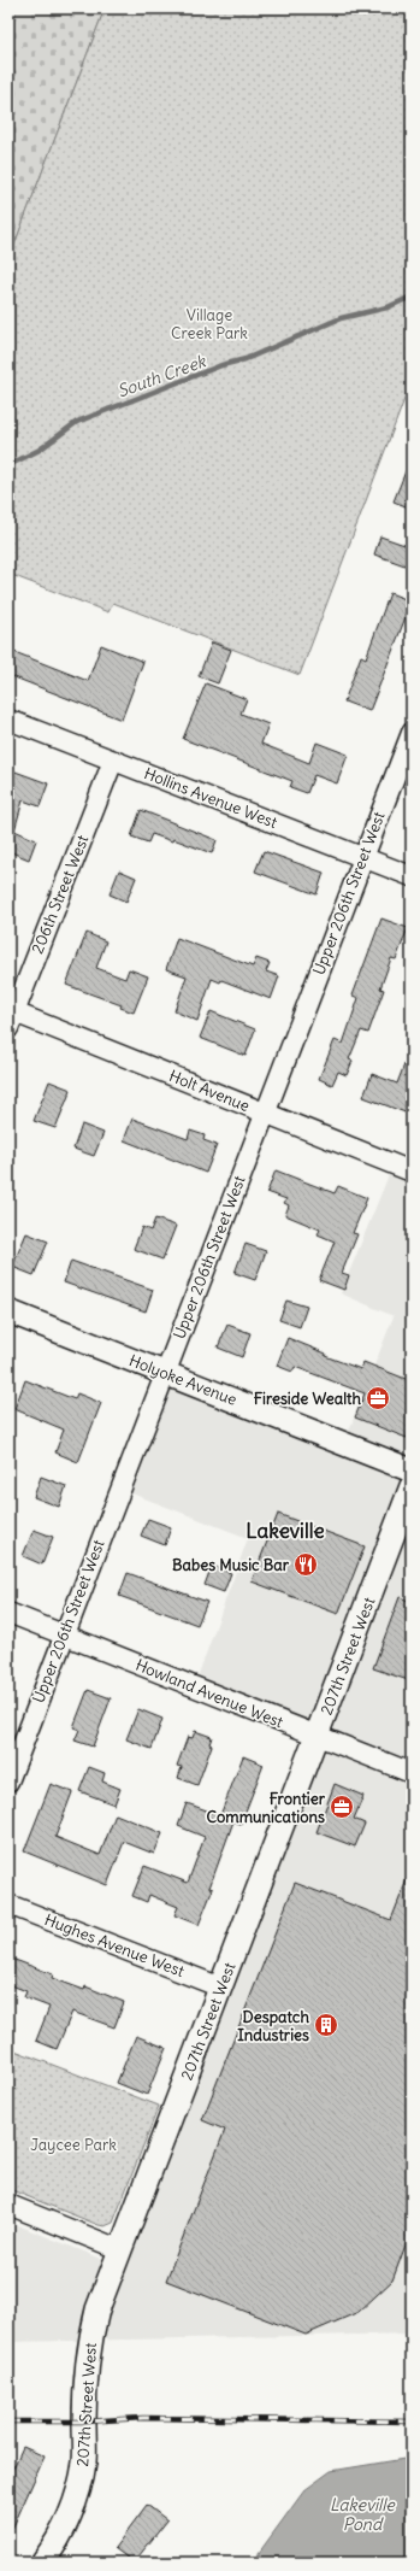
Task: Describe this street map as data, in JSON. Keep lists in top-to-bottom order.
{
  "streets": {
    "street": [
      "Hollins Avenue West",
      "Upper 206th Street West",
      "206th Street West",
      "Holt Avenue",
      "Holyoke Avenue",
      "207th Street West",
      "Howland Avenue West",
      "Hughes Avenue West"
    ]
  },
  "crossings": [
    ["Hollins Avenue West", "Upper 206th Street West"],
    ["Hollins Avenue West", "206th Street West"],
    ["Upper 206th Street West", "Holt Avenue"],
    ["Upper 206th Street West", "Holyoke Avenue"],
    ["Upper 206th Street West", "Howland Avenue West"],
    ["206th Street West", "Holt Avenue"],
    ["207th Street West", "Howland Avenue West"],
    ["207th Street West", "Hughes Avenue West"]
  ],
  "districts": ["Lakeville"],
  "water": ["South Creek", "Lakeville Pond"],
  "parks": ["Village Creek Park", "Jaycee Park"],
  "places": {
    "office": ["Fireside Wealth", "Frontier Communications"],
    "restaurant": ["Babes Music Bar"],
    "building": ["Despatch Industries"]
  }
}
